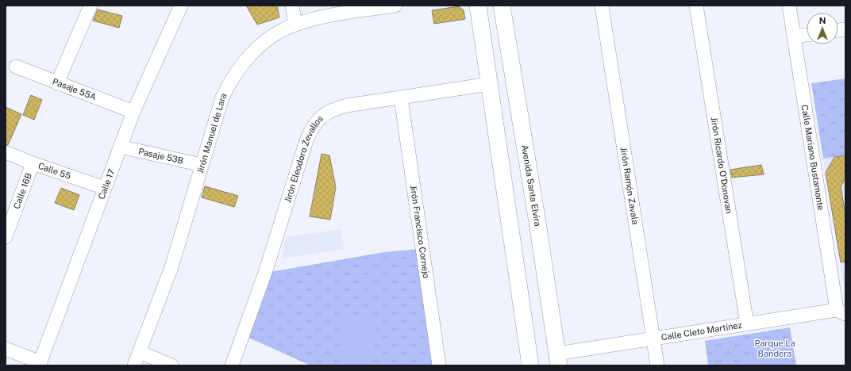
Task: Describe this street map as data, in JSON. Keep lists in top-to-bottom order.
{
  "streets": {
    "street": [
      "Pasaje 55A",
      "Jirón Manuel de Lara",
      "Pasaje 53B",
      "Calle Mariano Bustamante",
      "Jirón Eleodoro Zevallos",
      "Jirón Ricardo O'Donovan",
      "Calle 55",
      "Calle 17",
      "Avenida Santa Elvira",
      "Jirón Ramón Zavala",
      "Calle 16B",
      "Jirón Francisco Cornejo",
      "Calle Cleto Martínez"
    ]
  },
  "crossings": [
    ["Pasaje 55A", "Calle 17"],
    ["Jirón Manuel de Lara", "Pasaje 53B"],
    ["Pasaje 53B", "Calle 17"],
    ["Calle Mariano Bustamante", "Calle Cleto Martínez"],
    ["Jirón Eleodoro Zevallos", "Jirón Francisco Cornejo"],
    ["Jirón Ricardo O'Donovan", "Calle Cleto Martínez"],
    ["Calle 55", "Calle 17"],
    ["Calle 55", "Calle 16B"],
    ["Avenida Santa Elvira", "Calle Cleto Martínez"],
    ["Jirón Ramón Zavala", "Calle Cleto Martínez"]
  ],
  "parks": ["Parque La Bandera"],
  "north": "top"
}
